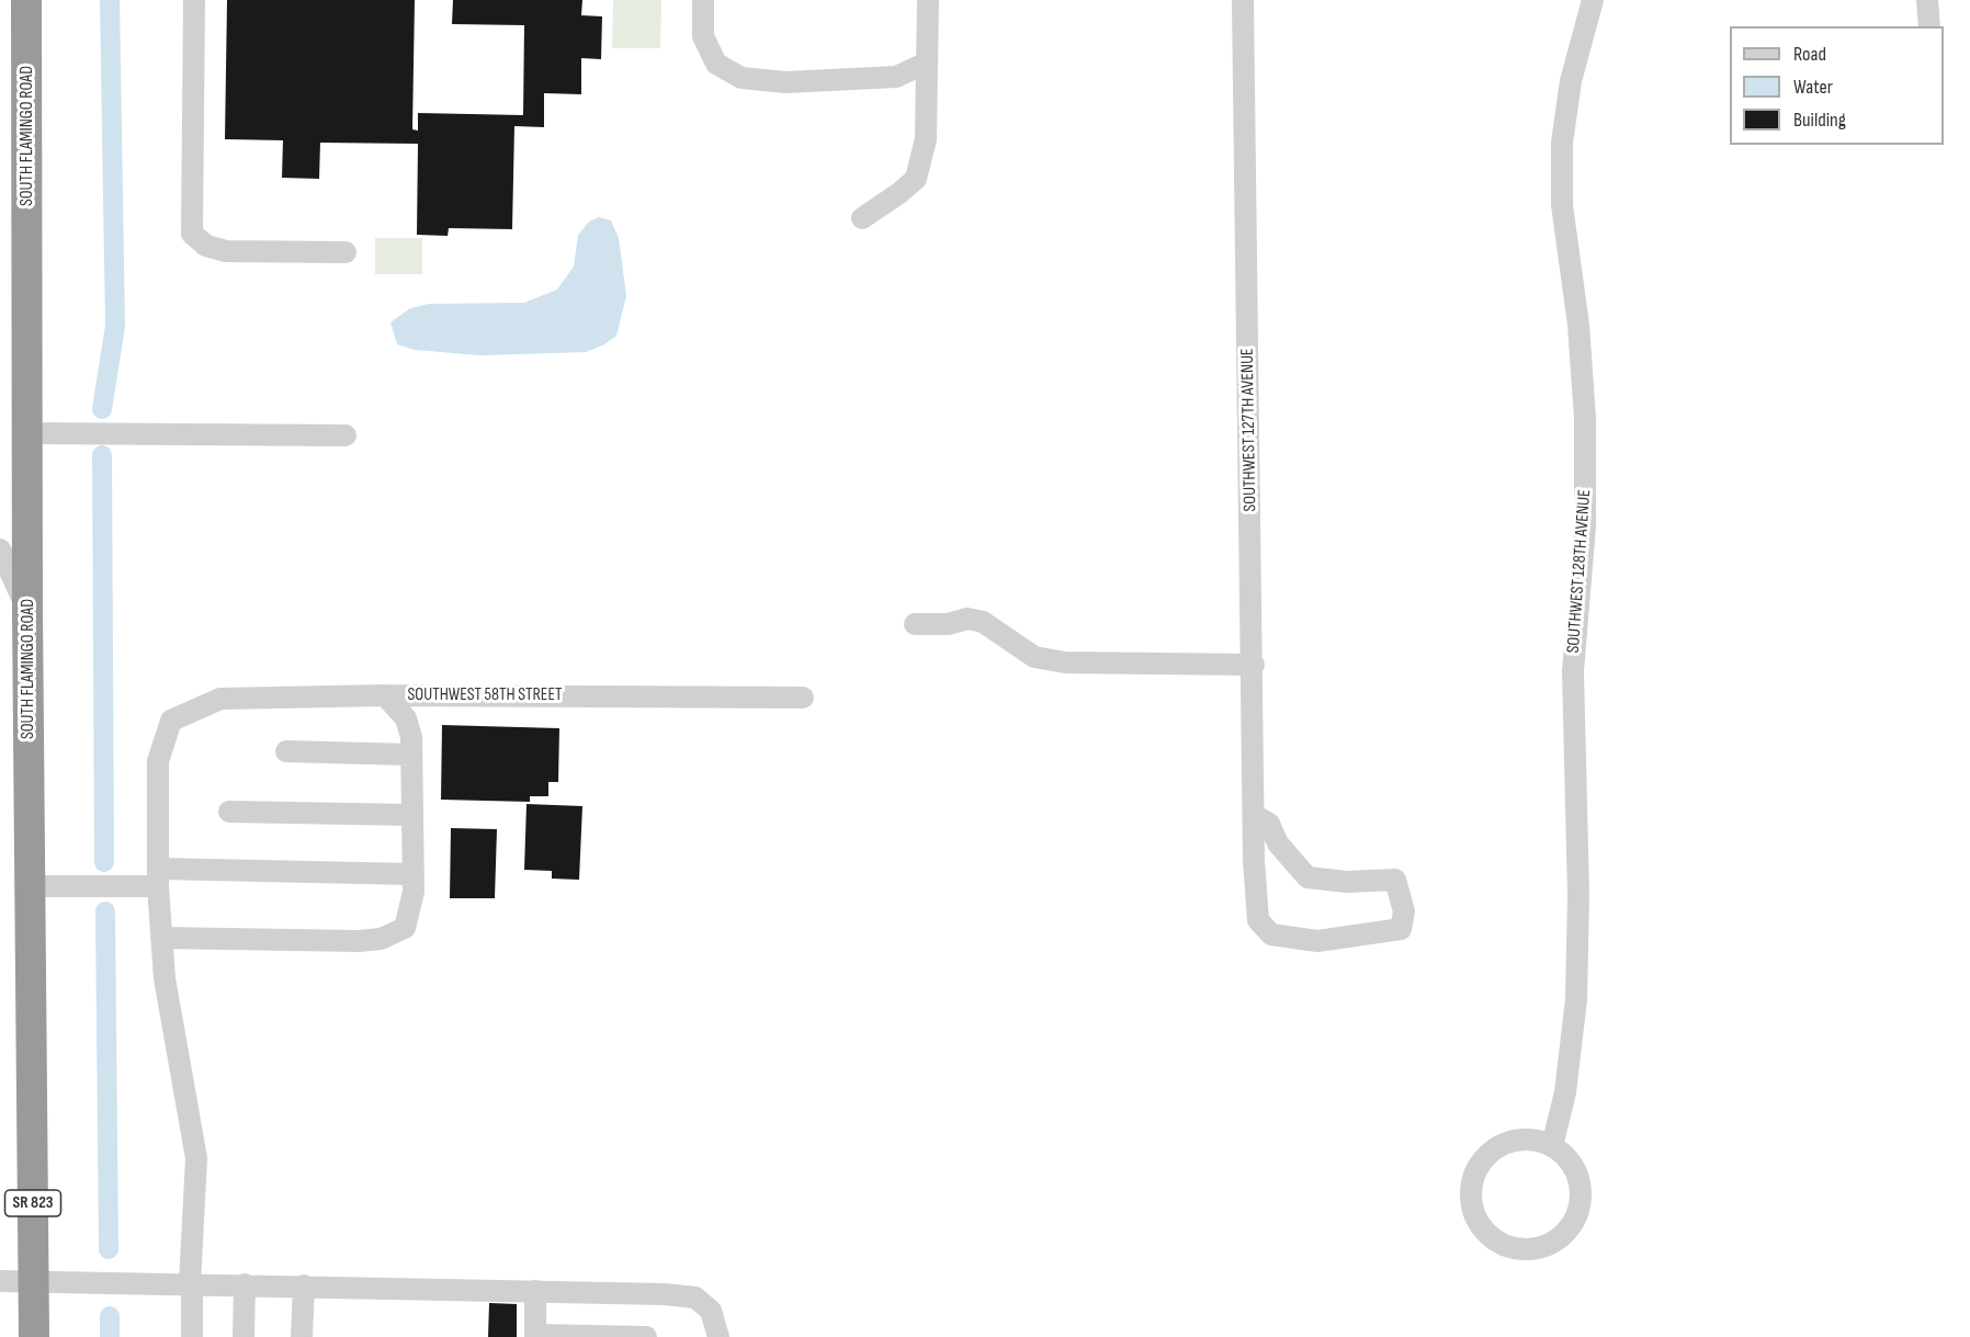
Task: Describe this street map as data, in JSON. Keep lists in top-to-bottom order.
{
  "streets": {
    "highway": ["SOUTH FLAMINGO ROAD", "SR 823"],
    "street": ["SOUTHWEST 127TH AVENUE", "SOUTHWEST 128TH AVENUE", "SOUTHWEST 58TH STREET"]
  },
  "legend": ["Road", "Water", "Building"]
}
